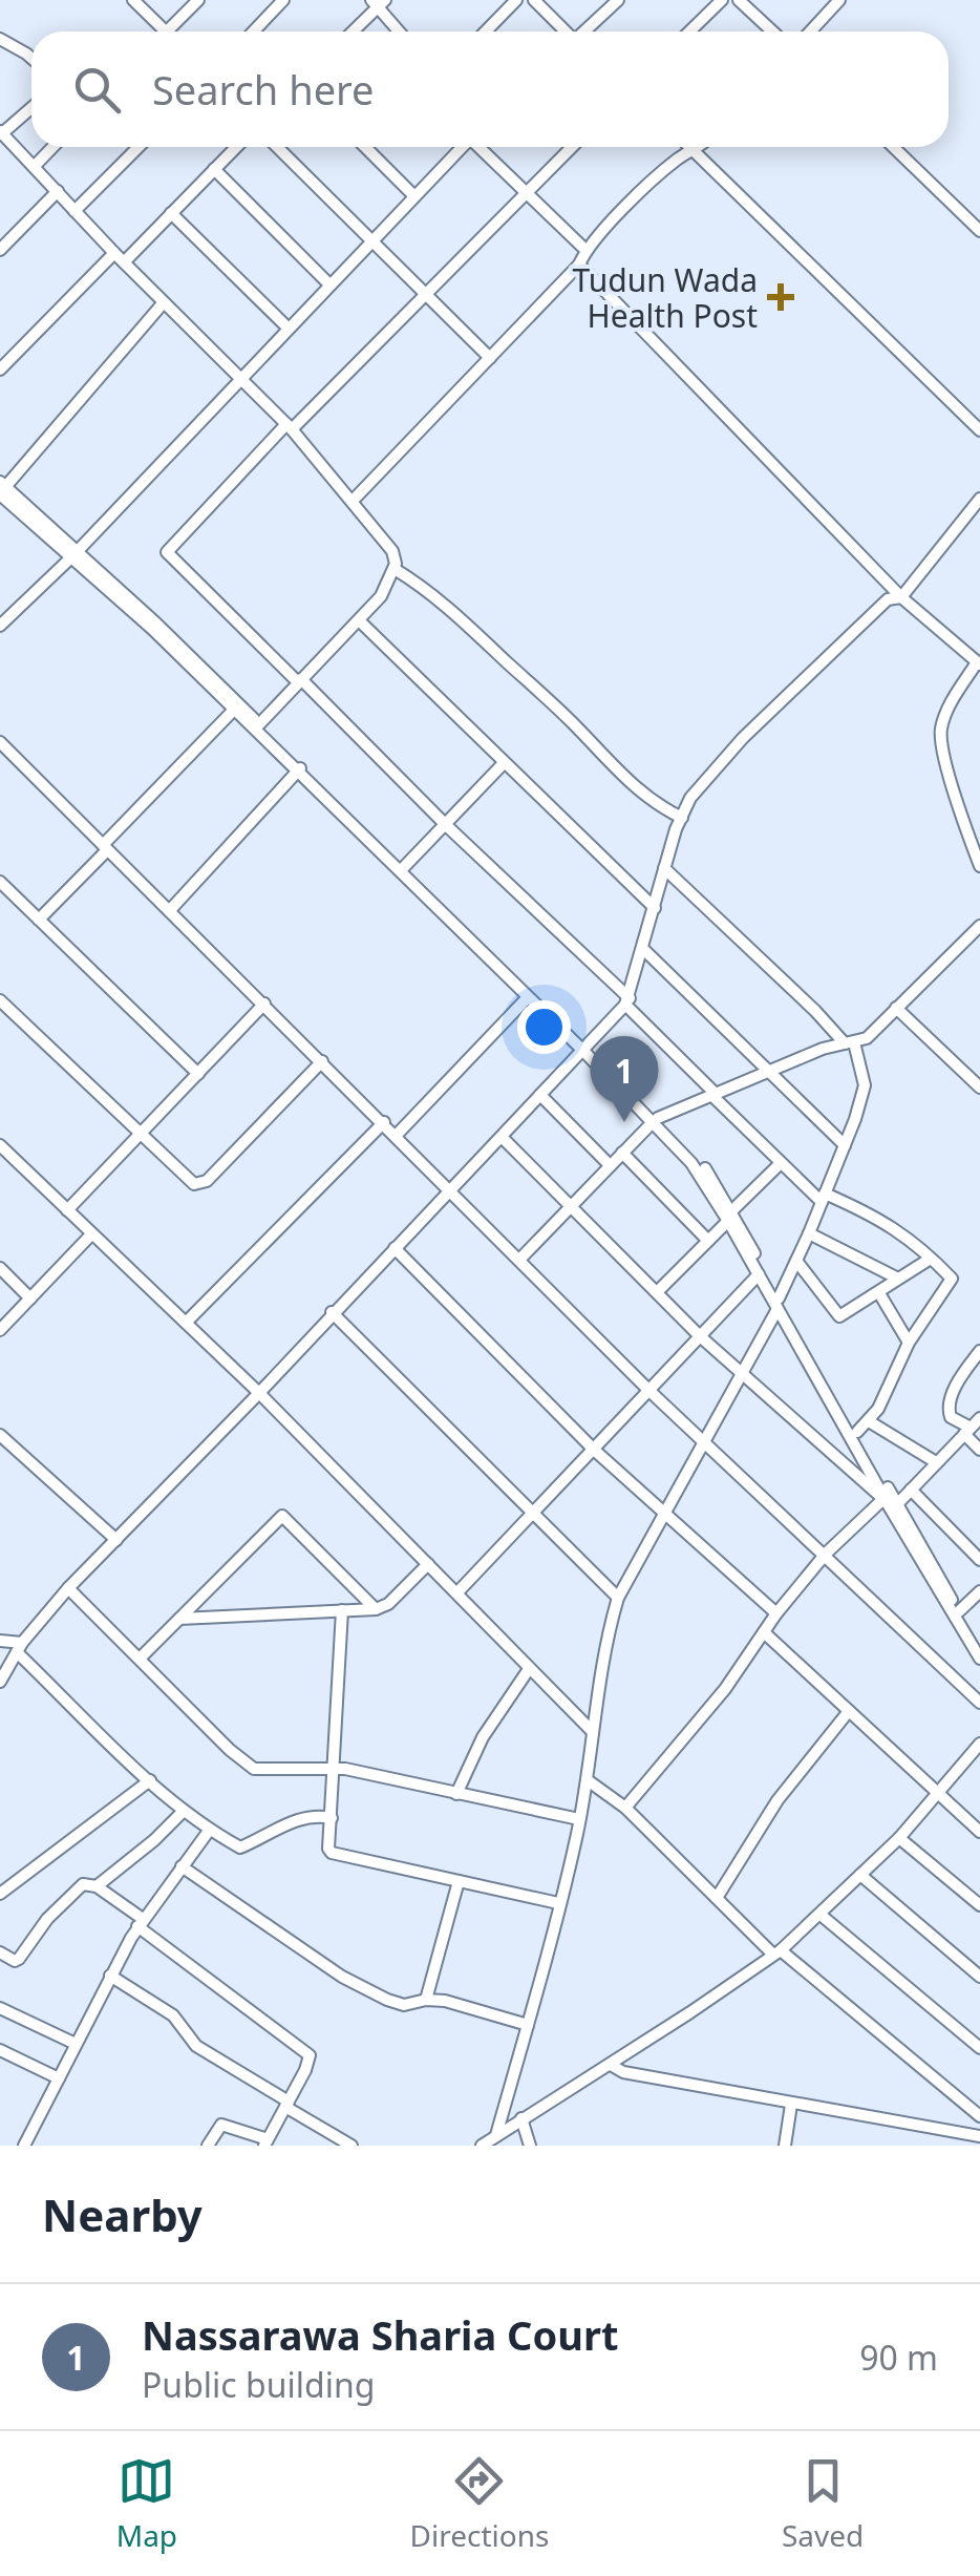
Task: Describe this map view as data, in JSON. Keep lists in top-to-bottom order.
{
  "places": {
    "health": ["Tudun Wada Health Post"]
  },
  "page": {
    "search": "Search here",
    "pins": "1",
    "heading": "Nearby",
    "list": [
      {
        "mark": "1",
        "name": "Nassarawa Sharia Court",
        "note": "Public building",
        "value": "90 m"
      }
    ],
    "nav": ["Map", "Directions", "Saved"]
  }
}
